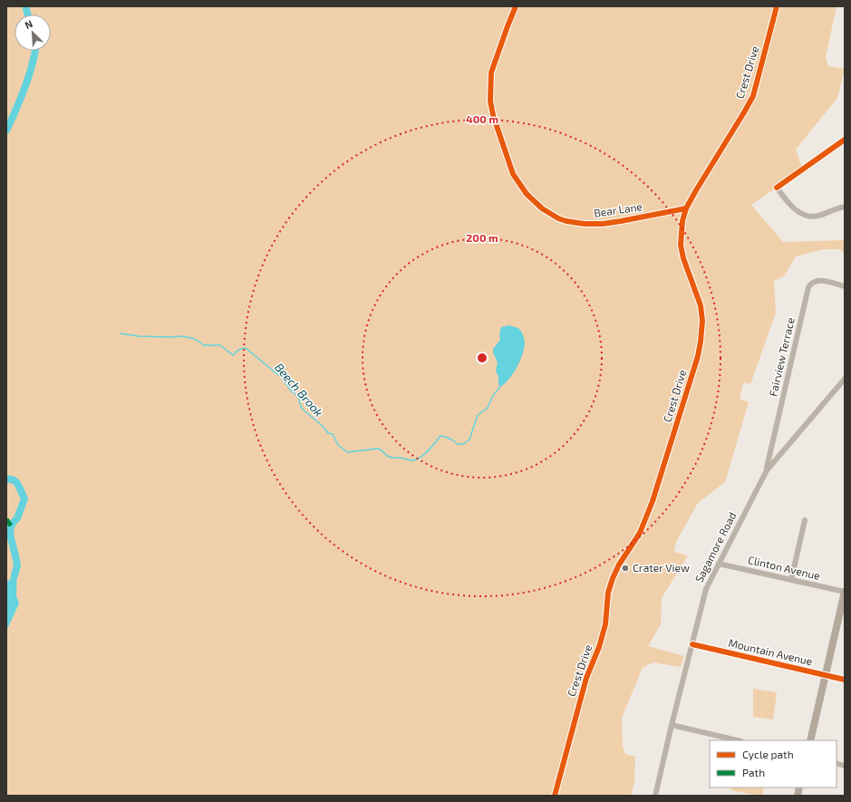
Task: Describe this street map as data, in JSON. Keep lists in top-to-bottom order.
{
  "streets": {
    "street": [
      "Crest Drive",
      "Bear Lane",
      "Fairview Terrace",
      "Sagamore Road",
      "Clinton Avenue",
      "Mountain Avenue"
    ]
  },
  "crossings": [
    ["Crest Drive", "Bear Lane"],
    ["Fairview Terrace", "Sagamore Road"],
    ["Sagamore Road", "Clinton Avenue"],
    ["Sagamore Road", "Mountain Avenue"]
  ],
  "water": ["Beech Brook"],
  "places": ["Crater View"],
  "legend": ["Cycle path", "Path"],
  "north": "top left",
  "rings": ["400 m", "200 m"]
}
